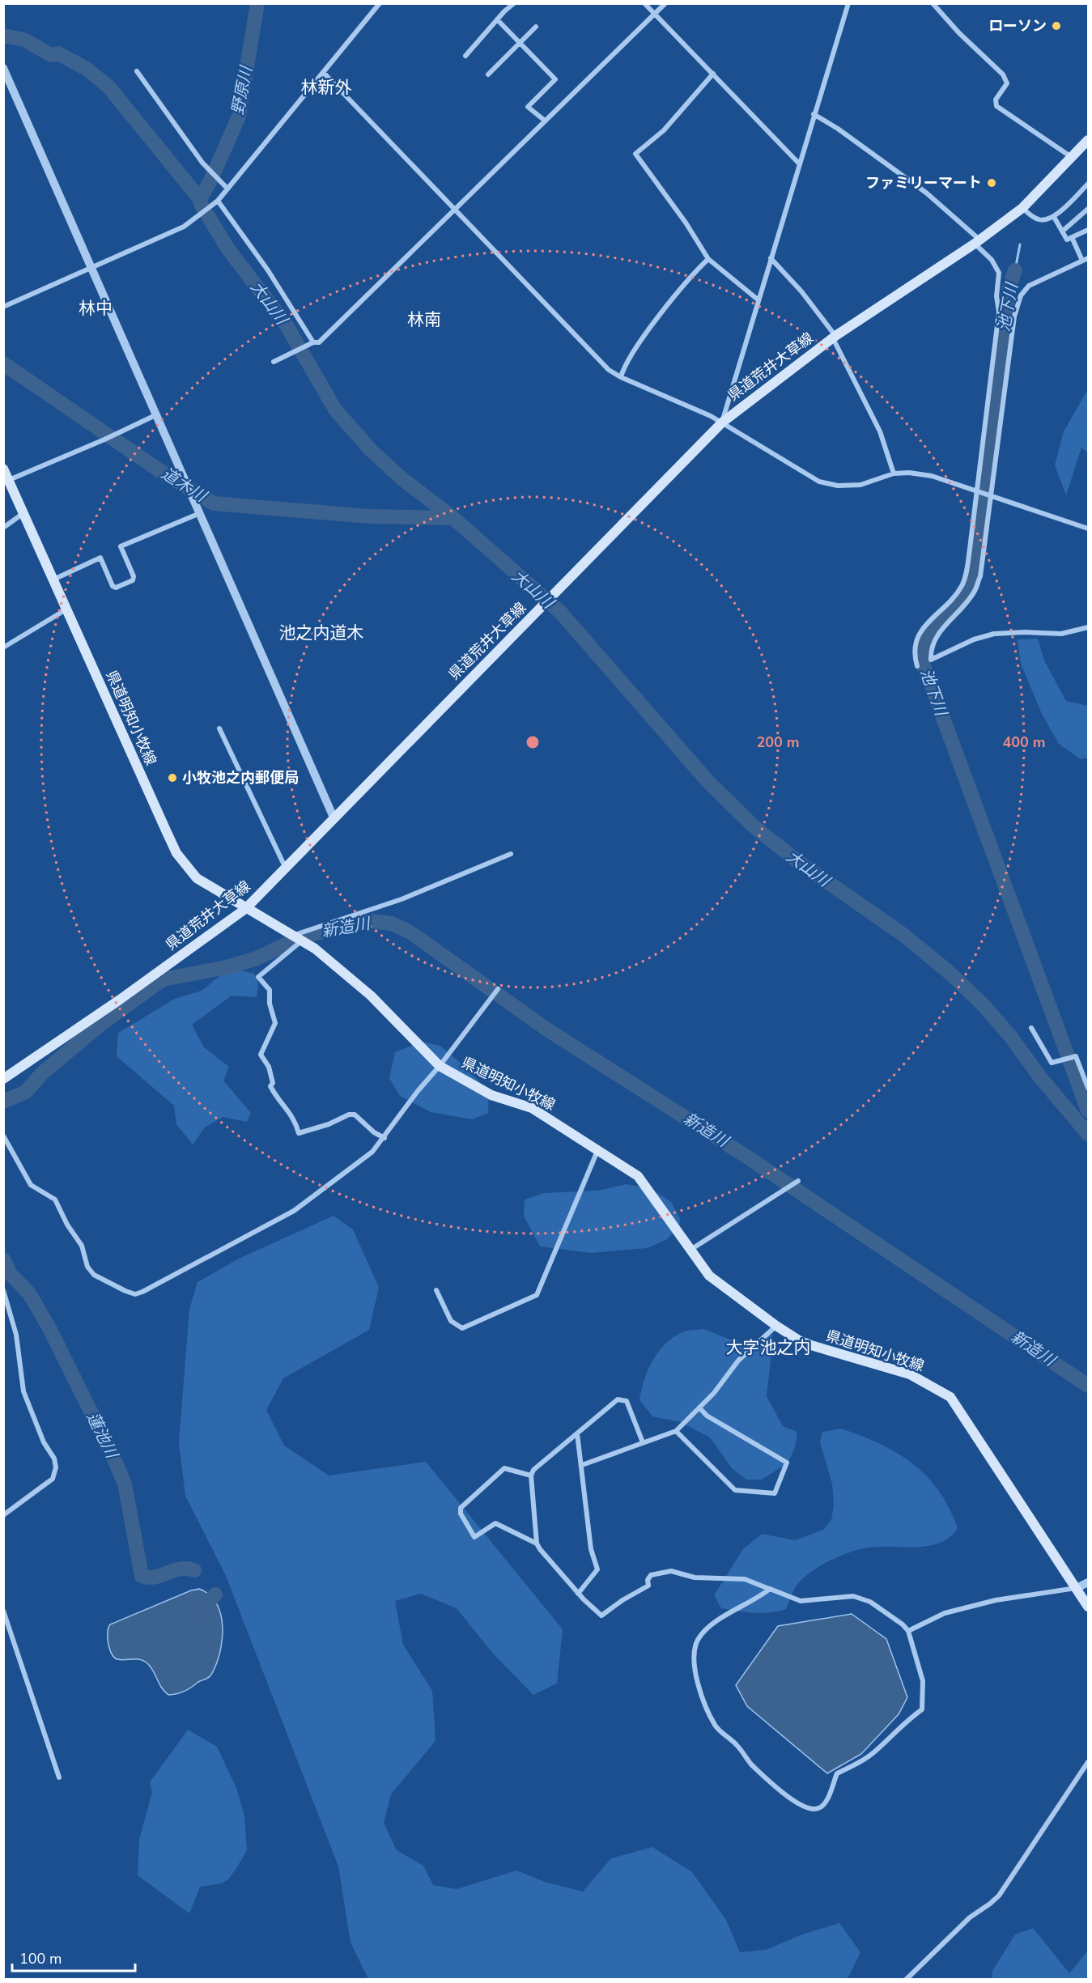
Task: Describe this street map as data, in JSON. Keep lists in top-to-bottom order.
{
  "streets": {
    "main road": ["県道荒井大草線", "県道明知小牧線"]
  },
  "crossings": [
    ["県道荒井大草線", "県道明知小牧線"]
  ],
  "districts": [
    "林新外",
    "林中",
    "林南",
    "池之内道木",
    "大字池之内"
  ],
  "water": [
    "野原川",
    "大山川",
    "池下川",
    "道木川",
    "新造川",
    "蓮池川"
  ],
  "places": ["ローソン", "ファミリーマート", "小牧池之内郵便局"],
  "scale_bar": "100 m",
  "rings": ["200 m", "400 m"]
}
